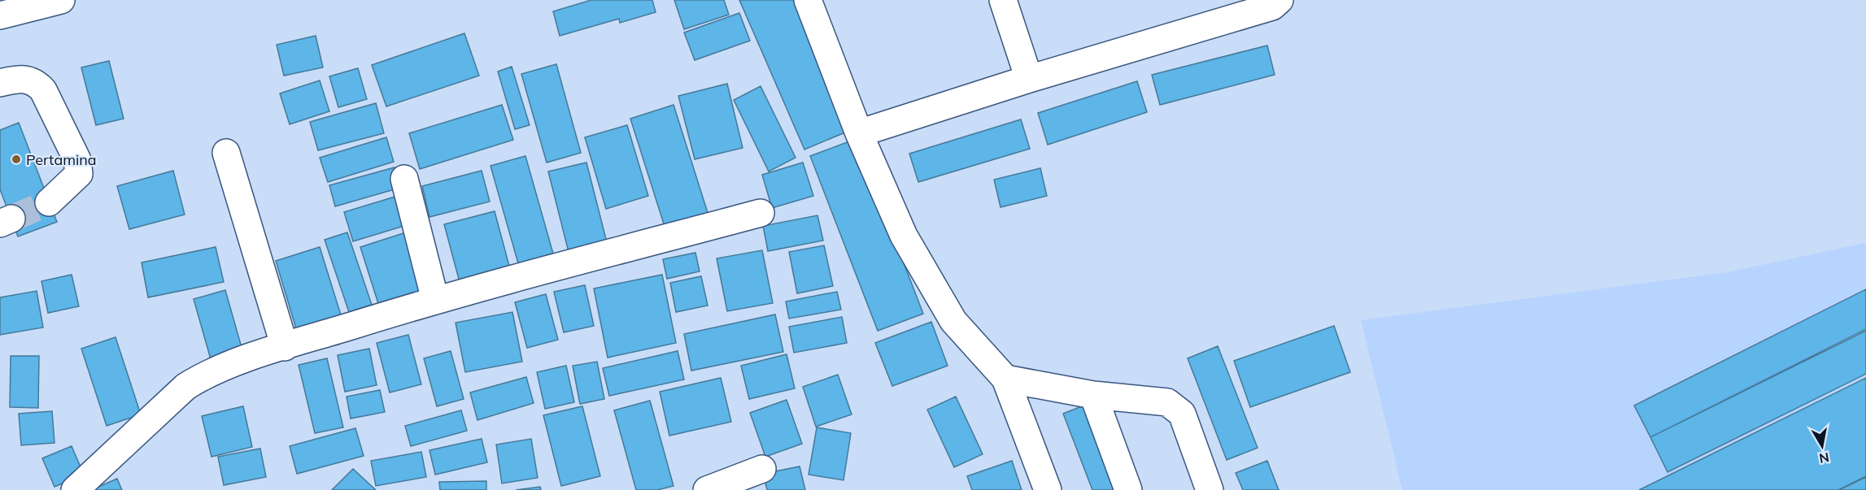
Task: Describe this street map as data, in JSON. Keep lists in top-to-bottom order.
{
  "places": ["Pertamina"],
  "north": "bottom"
}
